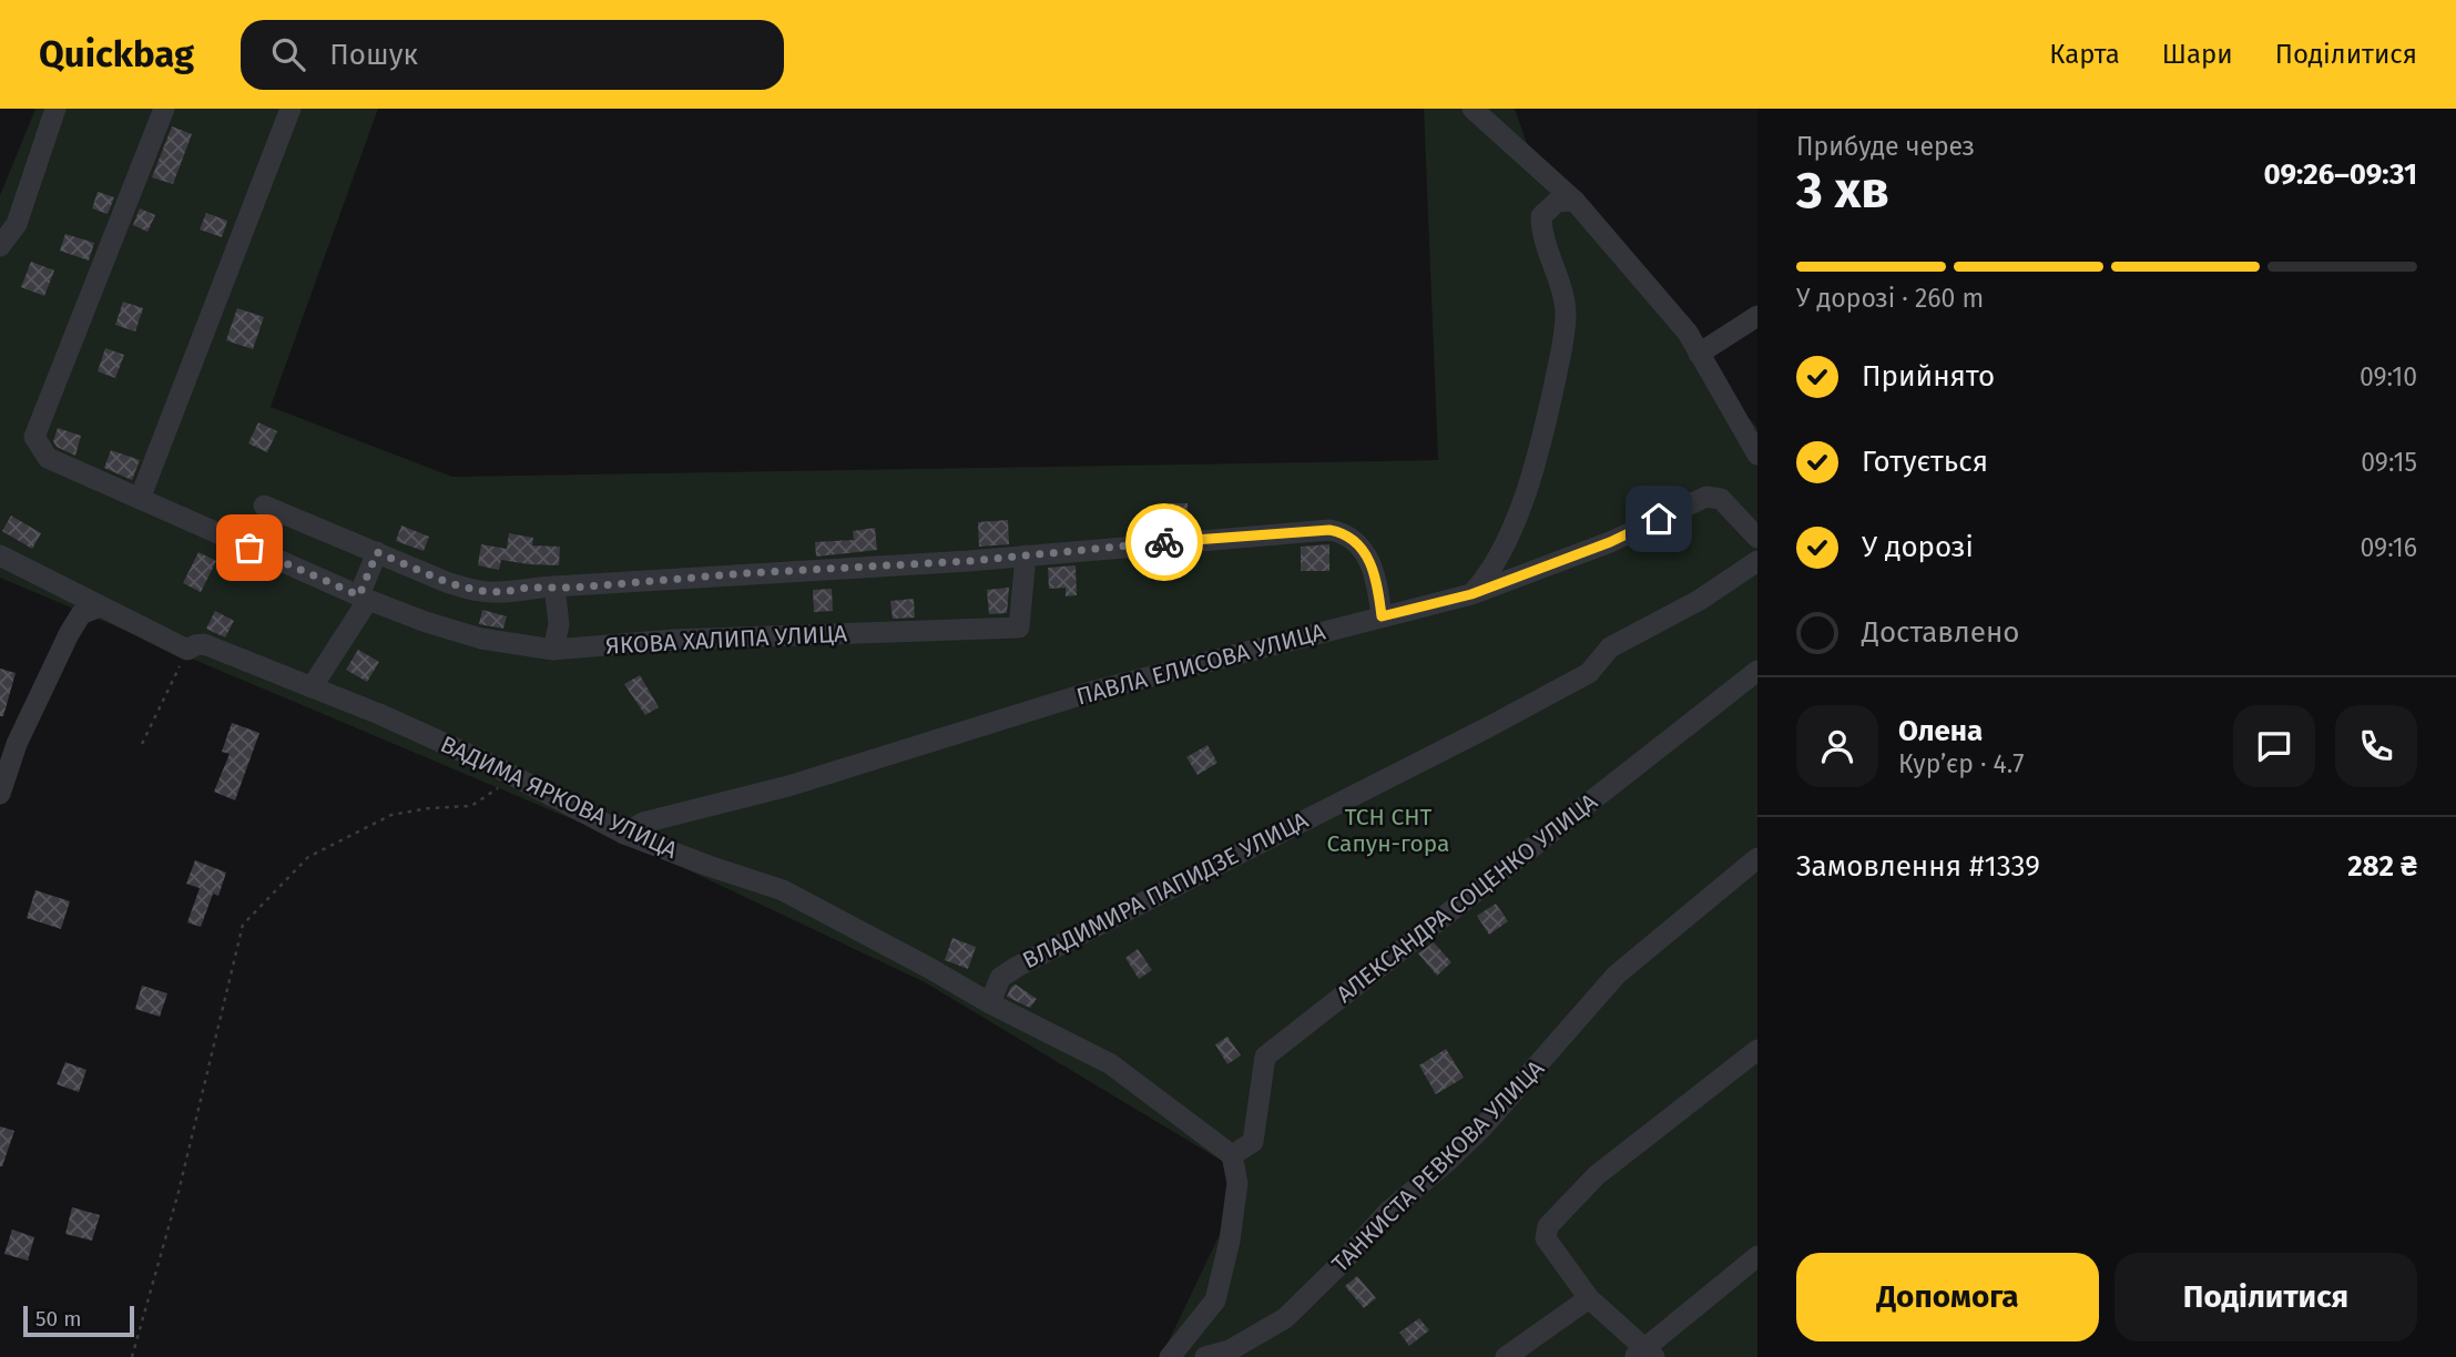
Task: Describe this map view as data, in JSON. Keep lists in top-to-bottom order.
{
  "streets": {
    "street": [
      "ЯКОВА ХАЛИПА УЛИЦА",
      "ПАВЛА ЕЛИСОВА УЛИЦА",
      "ВАДИМА ЯРКОВА УЛИЦА",
      "ВЛАДИМИРА ПАПИДЗЕ УЛИЦА",
      "АЛЕКСАНДРА СОЦЕНКО УЛИЦА",
      "ТАНКИСТА РЕВКОВА УЛИЦА"
    ]
  },
  "crossings": [
    ["ПАВЛА ЕЛИСОВА УЛИЦА", "ВАДИМА ЯРКОВА УЛИЦА"],
    ["ВАДИМА ЯРКОВА УЛИЦА", "ВЛАДИМИРА ПАПИДЗЕ УЛИЦА"],
    ["ВАДИМА ЯРКОВА УЛИЦА", "АЛЕКСАНДРА СОЦЕНКО УЛИЦА"]
  ],
  "parks": ["ТСН СНТ Сапун-гора"],
  "scale_bar": "50 m",
  "page": {
    "header": "Quickbag",
    "search": "Пошук",
    "nav": ["Карта", "Шари", "Поділитися"],
    "heading": ["3 хв", "Прибуде через", "09:26–09:31"],
    "panel": [
      "Олена",
      "Кур’єр · 4.7",
      "Замовлення #1339",
      "282 ₴"
    ],
    "bar": "У дорозі · 260 m",
    "list": [
      ["Прийнято", "09:10"],
      ["Готується", "09:15"],
      ["У дорозі", "09:16"],
      "Доставлено"
    ],
    "buttons": ["Допомога", "Поділитися"],
    "scale": "50 m"
  }
}
